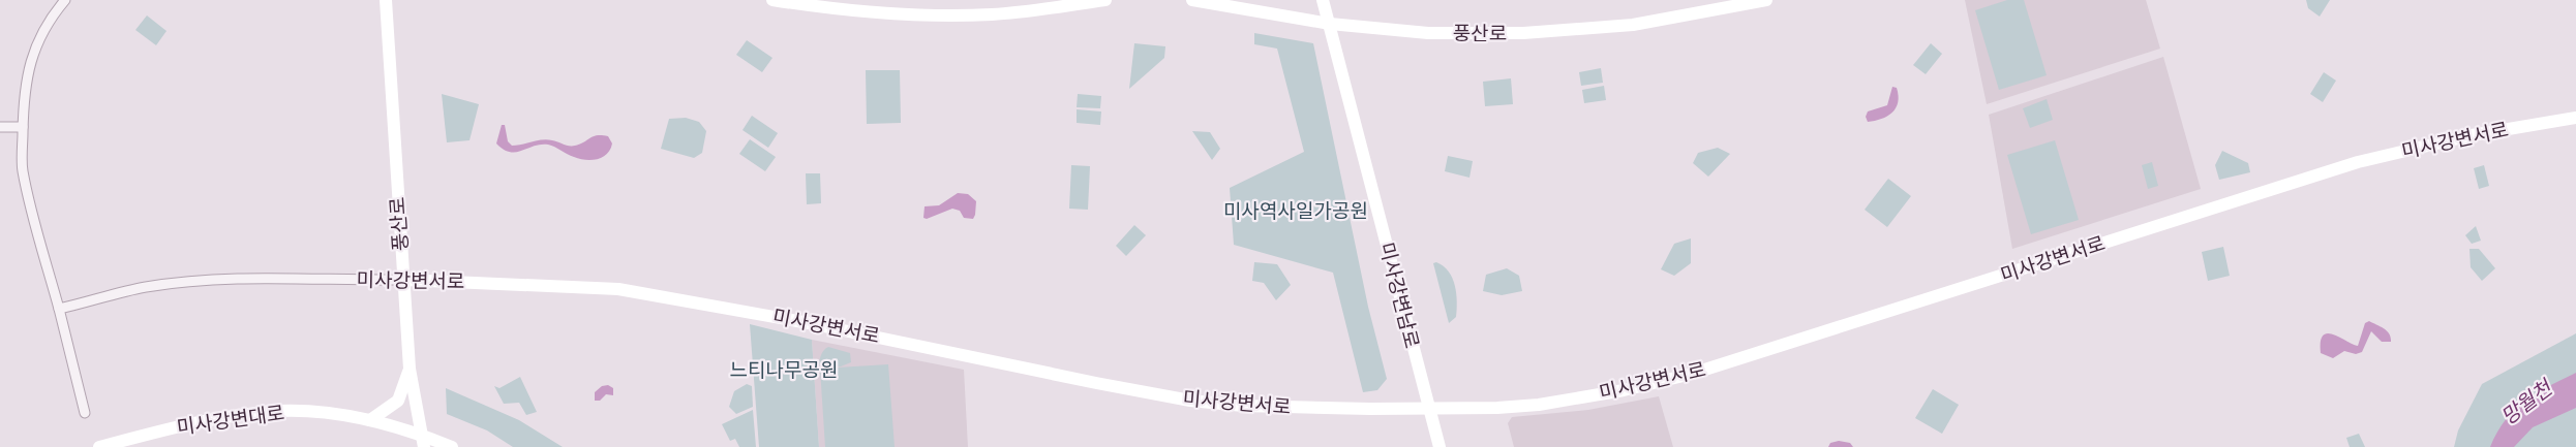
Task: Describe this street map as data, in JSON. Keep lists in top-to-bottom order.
{
  "streets": {
    "street": [
      "풍산로",
      "미사강변서로",
      "미사강변남로",
      "미사강변대로"
    ]
  },
  "crossings": [
    ["풍산로", "미사강변서로"],
    ["풍산로", "미사강변남로"],
    ["풍산로", "미사강변대로"],
    ["미사강변서로", "미사강변남로"]
  ],
  "water": ["망월천"],
  "parks": ["미사역사일가공원", "느티나무공원"]
}
